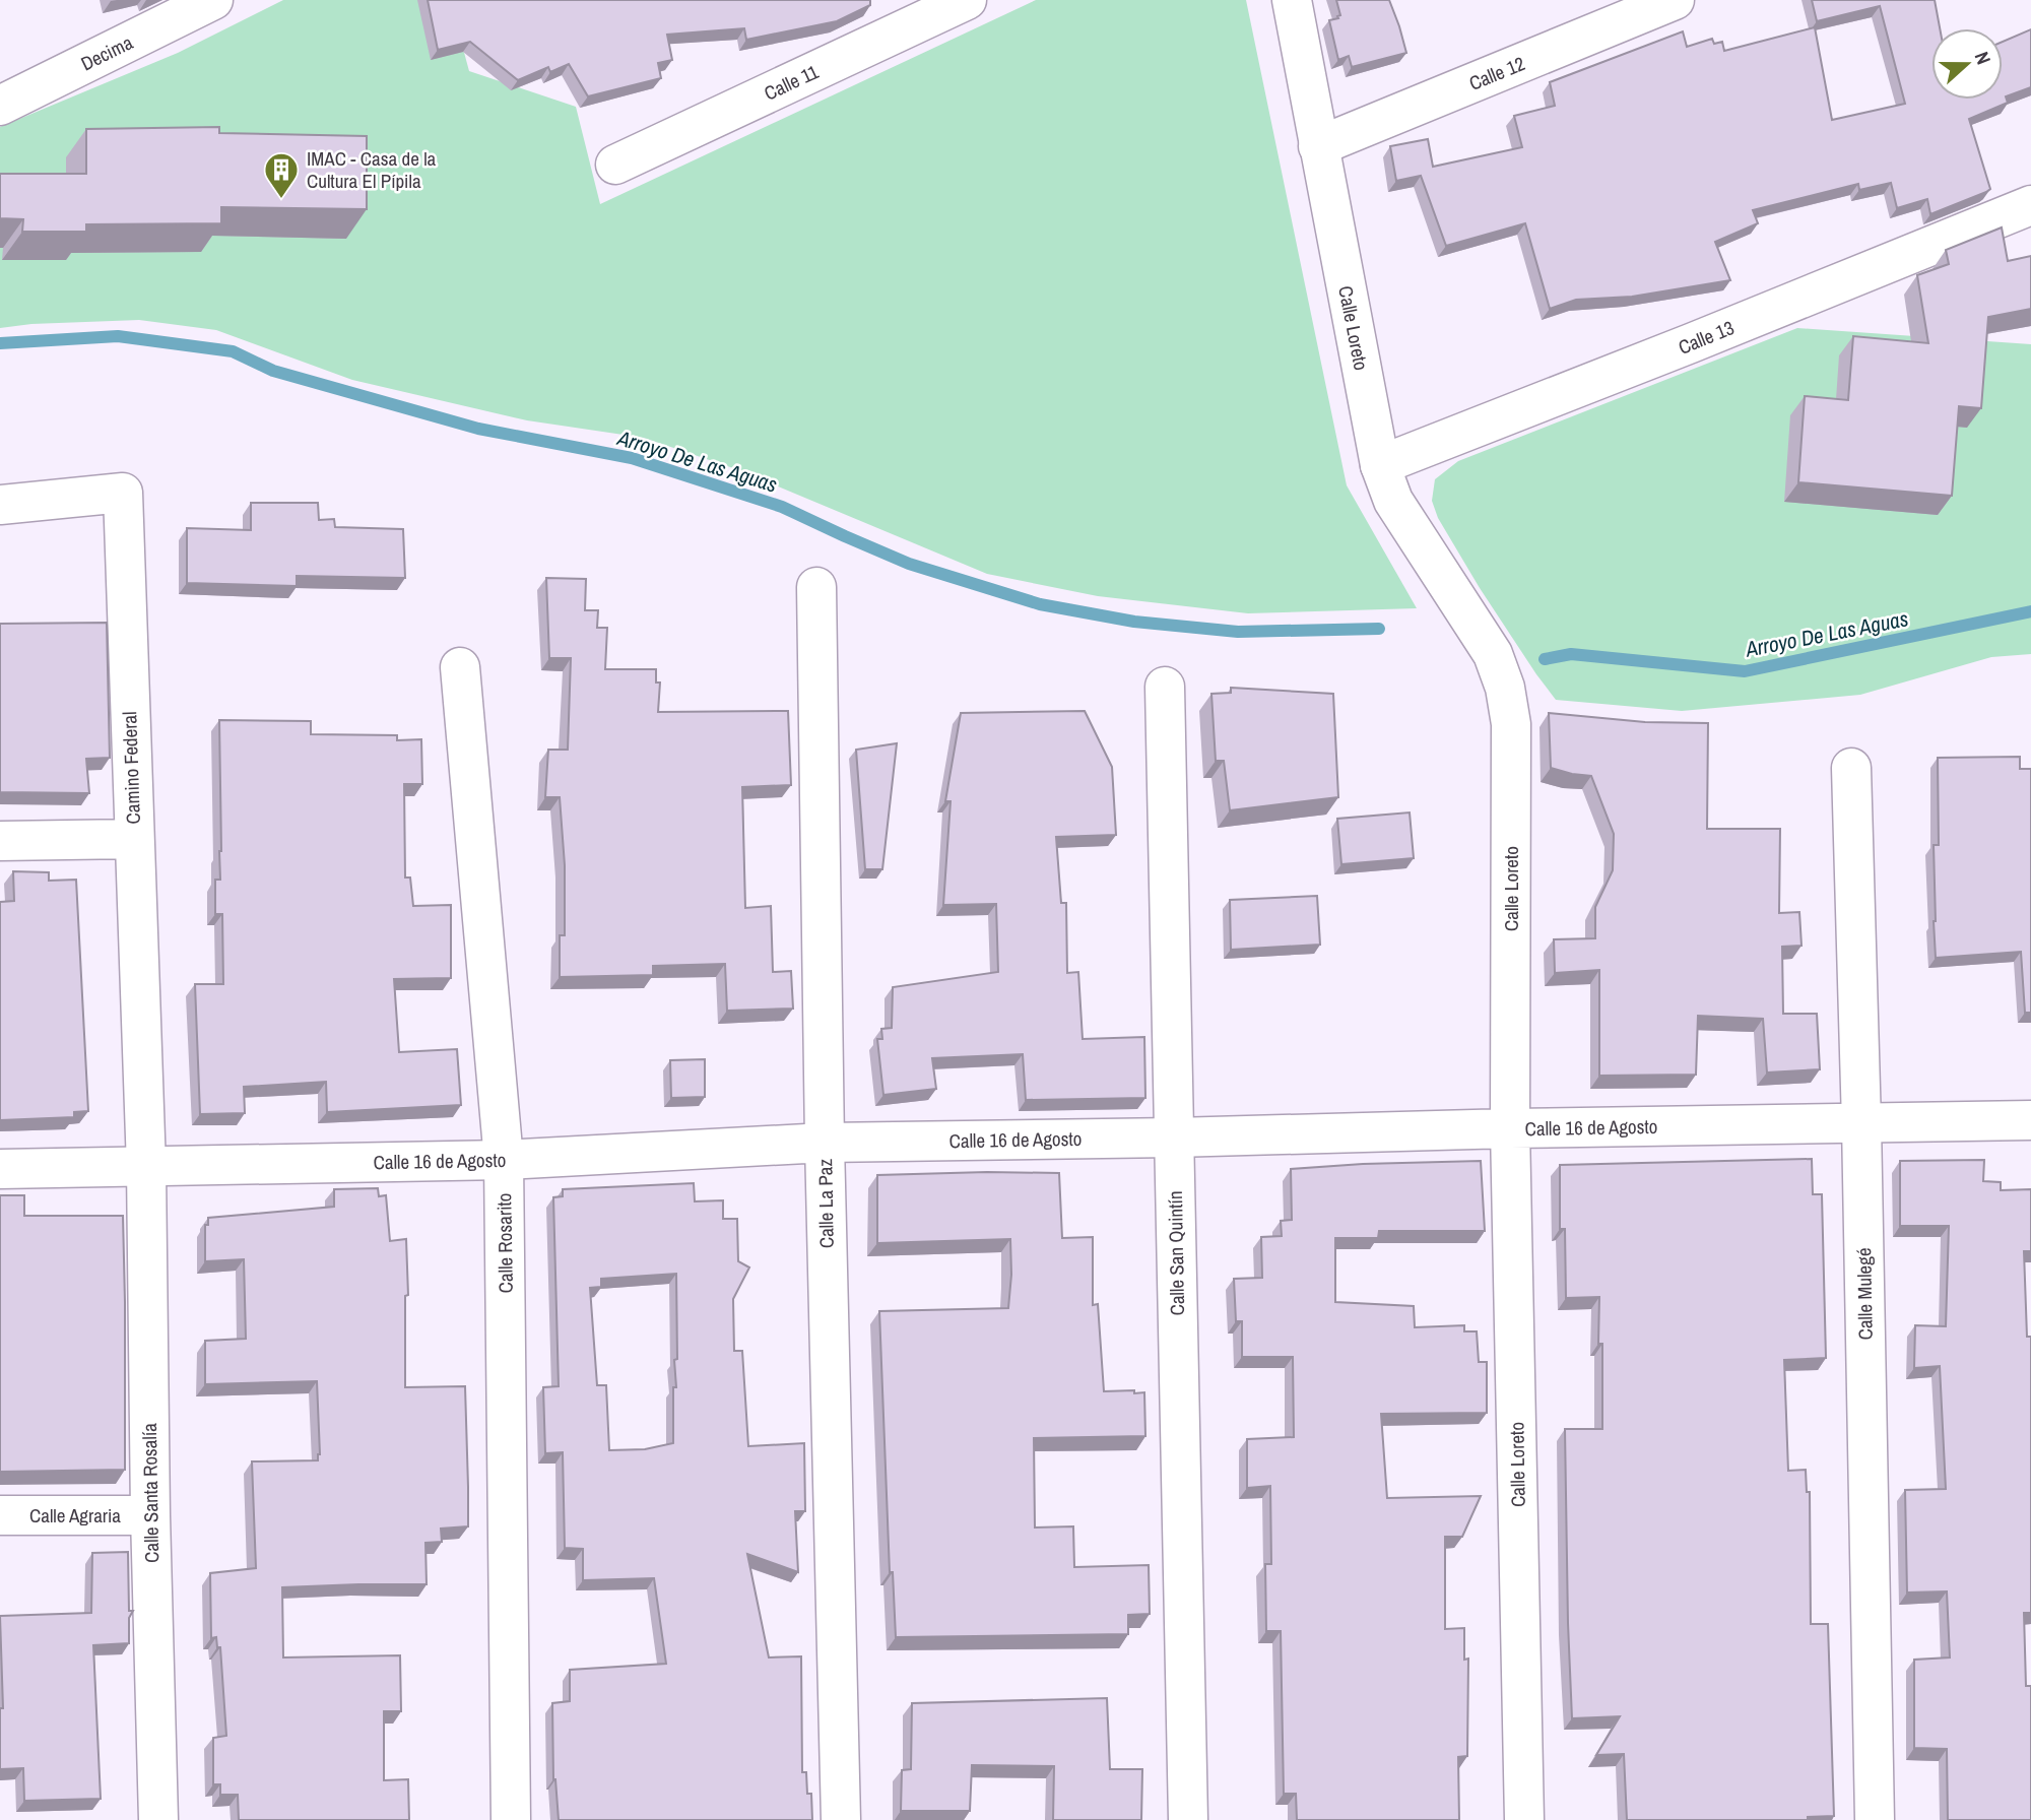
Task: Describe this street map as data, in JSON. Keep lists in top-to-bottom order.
{
  "streets": {
    "street": [
      "Decima",
      "Calle 12",
      "Calle 11",
      "Calle Loreto",
      "Calle 13",
      "Camino Federal",
      "Calle 16 de Agosto",
      "Calle La Paz",
      "Calle Rosarito",
      "Calle San Quintín",
      "Calle Mulegé",
      "Calle Santa Rosalía",
      "Calle Agraria"
    ]
  },
  "crossings": [
    ["Calle 12", "Calle Loreto"],
    ["Calle Loreto", "Calle 13"],
    ["Calle Loreto", "Calle 16 de Agosto"],
    ["Camino Federal", "Calle 16 de Agosto"],
    ["Camino Federal", "Calle Santa Rosalía"],
    ["Calle 16 de Agosto", "Calle La Paz"],
    ["Calle 16 de Agosto", "Calle Rosarito"],
    ["Calle 16 de Agosto", "Calle San Quintín"],
    ["Calle 16 de Agosto", "Calle Mulegé"],
    ["Calle 16 de Agosto", "Calle Santa Rosalía"],
    ["Calle Santa Rosalía", "Calle Agraria"]
  ],
  "water": ["Arroyo De Las Aguas"],
  "places": {
    "building": ["IMAC - Casa de la Cultura El Pípila"]
  },
  "north": "right"
}
